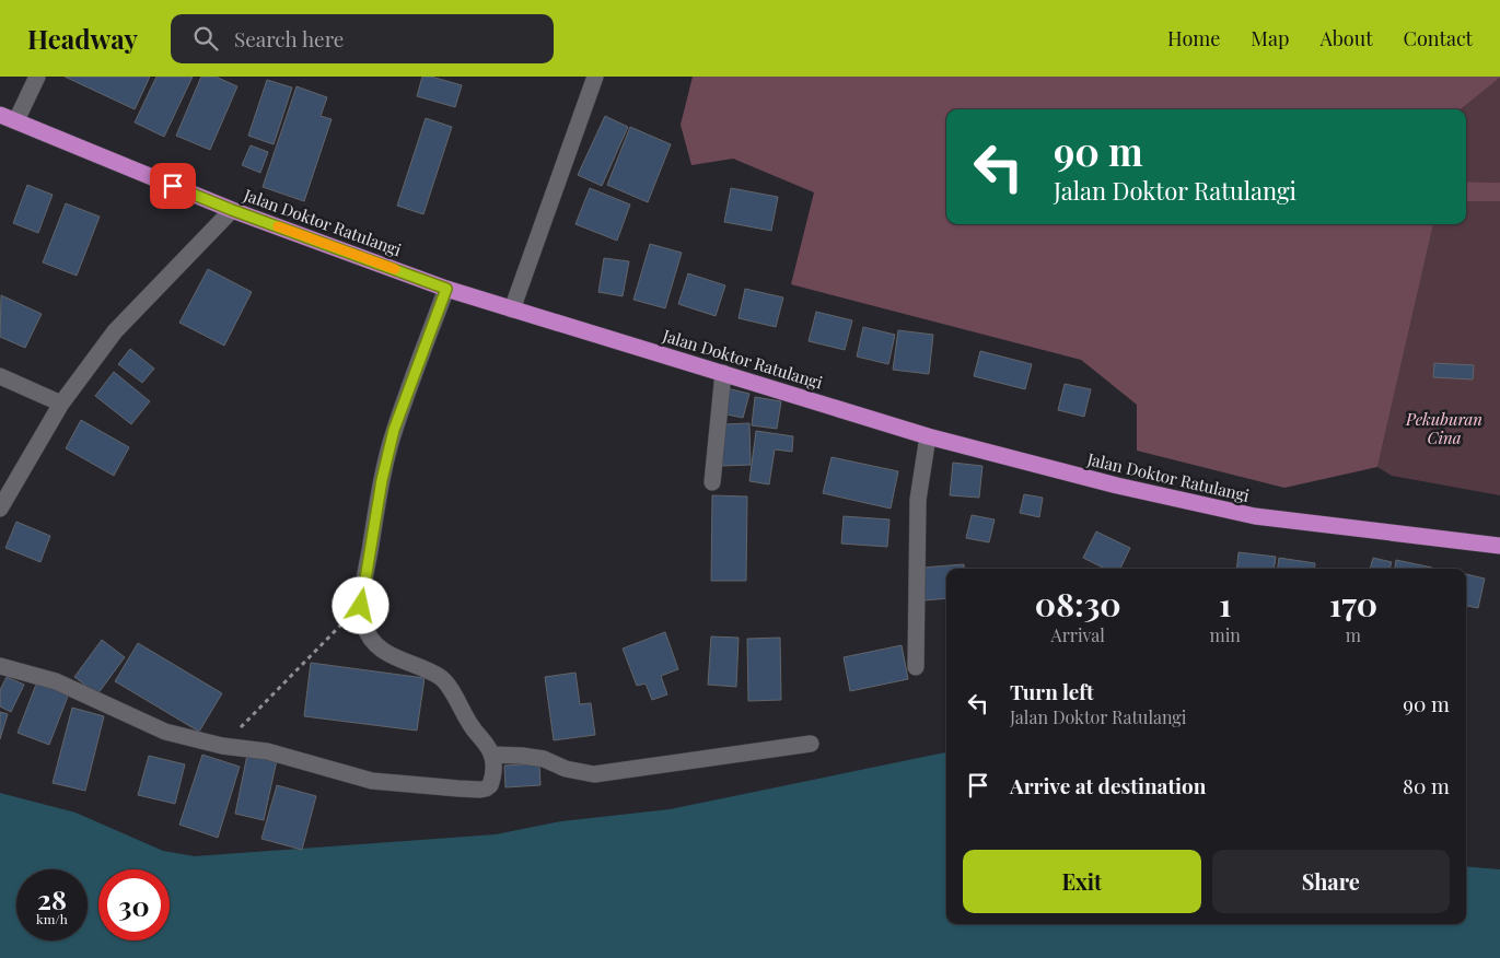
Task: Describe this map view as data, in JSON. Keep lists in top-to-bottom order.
{
  "streets": {
    "highway": ["Jalan Doktor Ratulangi"]
  },
  "parks": ["Pekuburan Cina"],
  "page": {
    "header": "Headway",
    "search": "Search here",
    "nav": [
      "Home",
      "Map",
      "About",
      "Contact"
    ],
    "turn": ["90 m", "Jalan Doktor Ratulangi"],
    "eta": [
      "08:30",
      "Arrival",
      "1",
      "min",
      "170",
      "m"
    ],
    "list": [
      {
        "name": "Turn left",
        "note": "Jalan Doktor Ratulangi",
        "value": "90 m"
      },
      {
        "name": "Arrive at destination",
        "value": "80 m"
      }
    ],
    "buttons": ["Exit", "Share"],
    "speed": "28 km/h",
    "limit": "30"
  }
}
